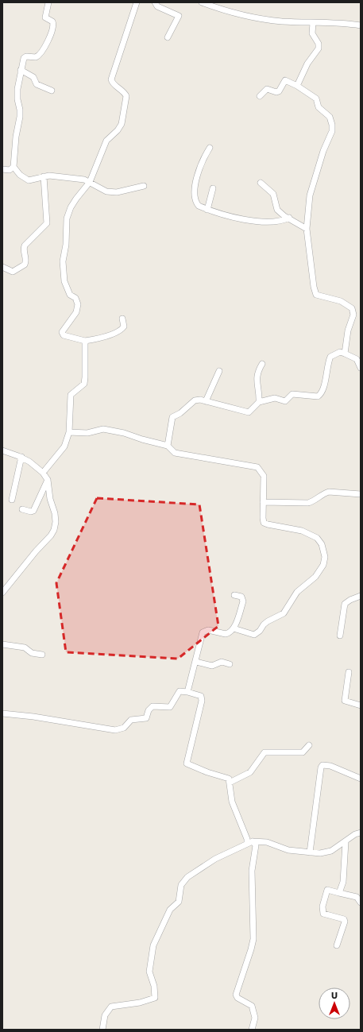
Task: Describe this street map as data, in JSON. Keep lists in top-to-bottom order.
{
  "north": "top"
}
